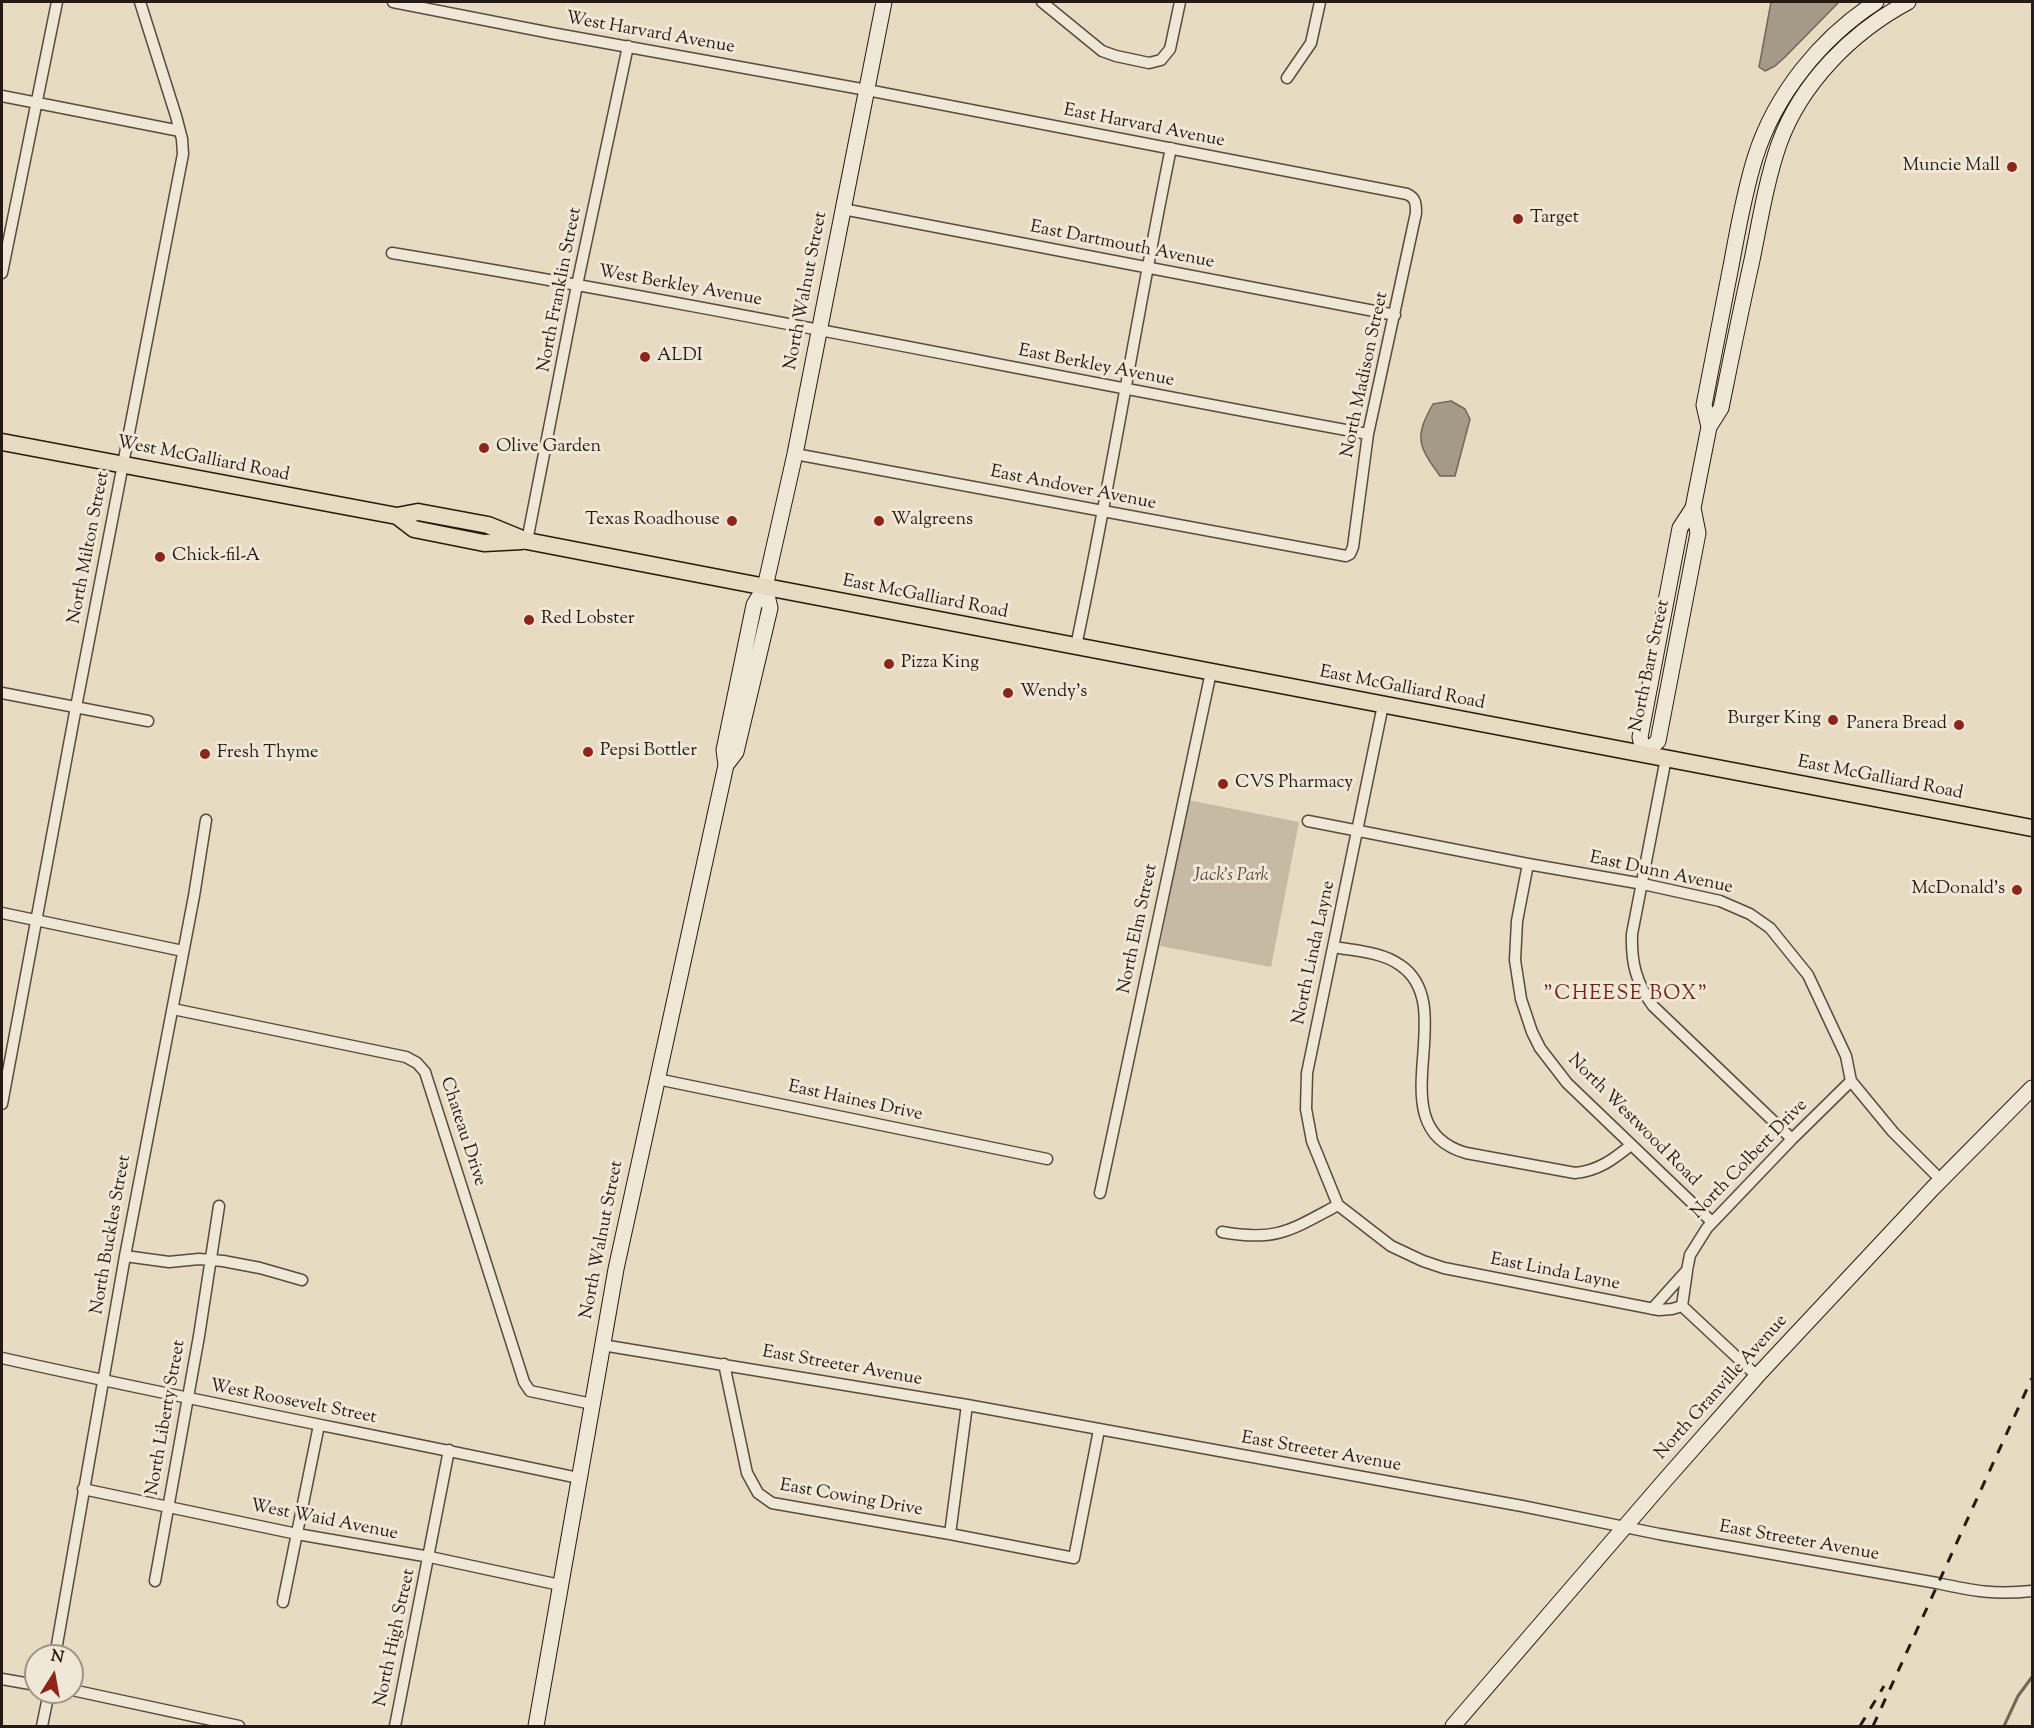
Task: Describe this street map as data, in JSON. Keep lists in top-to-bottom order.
{
  "streets": {
    "main road": [
      "North Walnut Street",
      "West McGalliard Road",
      "East McGalliard Road",
      "North Barr Street",
      "North Granville Avenue"
    ],
    "street": [
      "West Harvard Avenue",
      "East Harvard Avenue",
      "East Dartmouth Avenue",
      "West Berkley Avenue",
      "North Franklin Street",
      "East Berkley Avenue",
      "North Madison Street",
      "East Andover Avenue",
      "North Milton Street",
      "East Dunn Avenue",
      "North Elm Street",
      "North Linda Layne",
      "East Haines Drive",
      "North Westwood Road",
      "Chateau Drive",
      "North Colbert Drive",
      "North Buckles Street",
      "East Linda Layne",
      "East Streeter Avenue",
      "West Roosevelt Street",
      "North Liberty Street",
      "East Cowing Drive",
      "West Waid Avenue",
      "North High Street"
    ]
  },
  "crossings": [
    ["West Harvard Avenue", "East Harvard Avenue"],
    ["West Harvard Avenue", "North Franklin Street"],
    ["West Harvard Avenue", "North Walnut Street"],
    ["East Harvard Avenue", "North Walnut Street"],
    ["East Harvard Avenue", "North Madison Street"],
    ["East Dartmouth Avenue", "North Walnut Street"],
    ["East Dartmouth Avenue", "North Madison Street"],
    ["West Berkley Avenue", "North Franklin Street"],
    ["West Berkley Avenue", "North Walnut Street"],
    ["West Berkley Avenue", "East Berkley Avenue"],
    ["North Franklin Street", "West McGalliard Road"],
    ["North Walnut Street", "East Berkley Avenue"],
    ["North Walnut Street", "West McGalliard Road"],
    ["North Walnut Street", "East Andover Avenue"],
    ["North Walnut Street", "East McGalliard Road"],
    ["North Walnut Street", "East Haines Drive"],
    ["North Walnut Street", "Chateau Drive"],
    ["North Walnut Street", "East Streeter Avenue"],
    ["North Walnut Street", "West Roosevelt Street"],
    ["North Walnut Street", "West Waid Avenue"],
    ["East Berkley Avenue", "North Madison Street"],
    ["North Madison Street", "East Andover Avenue"],
    ["West McGalliard Road", "North Milton Street"],
    ["West McGalliard Road", "East McGalliard Road"],
    ["East McGalliard Road", "North Barr Street"],
    ["East McGalliard Road", "North Elm Street"],
    ["East McGalliard Road", "North Linda Layne"],
    ["East Dunn Avenue", "North Linda Layne"],
    ["East Dunn Avenue", "North Westwood Road"],
    ["East Dunn Avenue", "North Colbert Drive"],
    ["East Dunn Avenue", "North Granville Avenue"],
    ["North Linda Layne", "East Linda Layne"],
    ["North Westwood Road", "North Colbert Drive"],
    ["Chateau Drive", "North Buckles Street"],
    ["North Colbert Drive", "East Linda Layne"],
    ["North Buckles Street", "West Roosevelt Street"],
    ["North Buckles Street", "West Waid Avenue"],
    ["East Streeter Avenue", "North Granville Avenue"],
    ["East Streeter Avenue", "East Cowing Drive"],
    ["West Roosevelt Street", "North Liberty Street"],
    ["West Roosevelt Street", "North High Street"],
    ["North Liberty Street", "West Waid Avenue"],
    ["West Waid Avenue", "North High Street"]
  ],
  "districts": ["\"CHEESE BOX\""],
  "parks": ["Jack's Park"],
  "places": [
    "Muncie Mall",
    "Target",
    "ALDI",
    "Olive Garden",
    "Texas Roadhouse",
    "Walgreens",
    "Chick-fil-A",
    "Red Lobster",
    "Pizza King",
    "Wendy's",
    "Burger King",
    "Panera Bread",
    "Pepsi Bottler",
    "Fresh Thyme",
    "CVS Pharmacy",
    "McDonald's"
  ],
  "north": "top"
}
